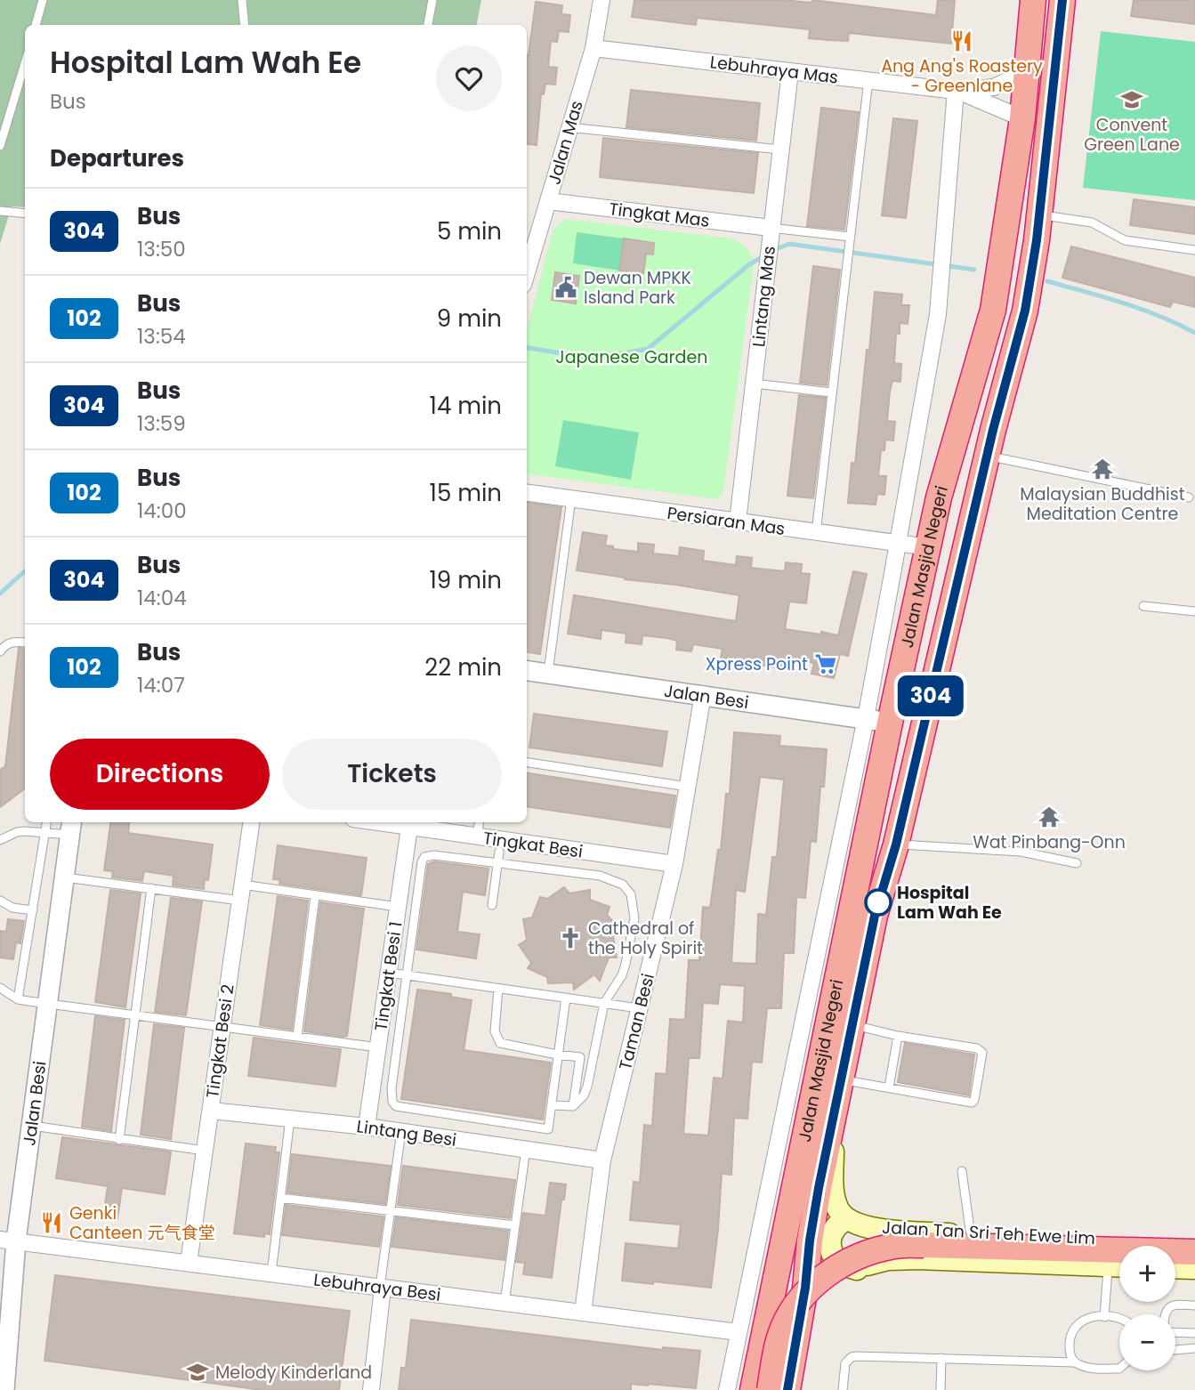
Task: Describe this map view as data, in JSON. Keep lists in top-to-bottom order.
{
  "streets": {
    "highway": ["Jalan Masjid Negeri"],
    "main road": ["Jalan Tan Sri Teh Ewe Lim"],
    "street": [
      "Lebuhraya Mas",
      "Jalan Mas",
      "Tingkat Mas",
      "Lintang Mas",
      "Persiaran Mas",
      "Jalan Besi",
      "Tingkat Besi",
      "Tingkat Besi 1",
      "Taman Besi",
      "Tingkat Besi 2",
      "Lintang Besi",
      "Lebuhraya Besi"
    ]
  },
  "crossings": [
    ["Lebuhraya Mas", "Jalan Mas"],
    ["Lebuhraya Mas", "Lintang Mas"],
    ["Lebuhraya Mas", "Jalan Masjid Negeri"],
    ["Jalan Mas", "Tingkat Mas"],
    ["Tingkat Mas", "Lintang Mas"],
    ["Lintang Mas", "Persiaran Mas"],
    ["Persiaran Mas", "Jalan Masjid Negeri"],
    ["Jalan Masjid Negeri", "Jalan Besi"],
    ["Jalan Masjid Negeri", "Jalan Tan Sri Teh Ewe Lim"],
    ["Jalan Besi", "Taman Besi"],
    ["Jalan Besi", "Lebuhraya Besi"],
    ["Tingkat Besi", "Tingkat Besi 1"],
    ["Tingkat Besi", "Taman Besi"],
    ["Tingkat Besi 1", "Lintang Besi"],
    ["Taman Besi", "Lintang Besi"],
    ["Taman Besi", "Lebuhraya Besi"],
    ["Tingkat Besi 2", "Lintang Besi"],
    ["Tingkat Besi 2", "Lebuhraya Besi"]
  ],
  "parks": ["Japanese Garden"],
  "places": {
    "restaurant": ["Ang Ang's Roastery - Greenlane", "Genki Canteen 元气食堂"],
    "school or university": ["Convent Green Lane", "Melody Kinderland"],
    "public building": ["Dewan MPKK Island Park"],
    "temple": ["Malaysian Buddhist Meditation Centre", "Wat Pinbang-Onn"],
    "supermarket": ["Xpress Point"],
    "other": ["Hospital Lam Wah Ee"],
    "church": ["Cathedral of the Holy Spirit"]
  },
  "lines": ["bus line 304"],
  "page": {
    "on_map": "304",
    "heading": [
      ["Hospital Lam Wah Ee", "Bus"],
      "Departures"
    ],
    "list": [
      {
        "mark": "304",
        "name": "Bus",
        "note": "13:50",
        "value": "5 min"
      },
      {
        "mark": "102",
        "name": "Bus",
        "note": "13:54",
        "value": "9 min"
      },
      {
        "mark": "304",
        "name": "Bus",
        "note": "13:59",
        "value": "14 min"
      },
      {
        "mark": "102",
        "name": "Bus",
        "note": "14:00",
        "value": "15 min"
      },
      {
        "mark": "304",
        "name": "Bus",
        "note": "14:04",
        "value": "19 min"
      },
      {
        "mark": "102",
        "name": "Bus",
        "note": "14:07",
        "value": "22 min"
      }
    ],
    "buttons": ["Directions", "Tickets"],
    "map_buttons": ["+", "−"]
  }
}
